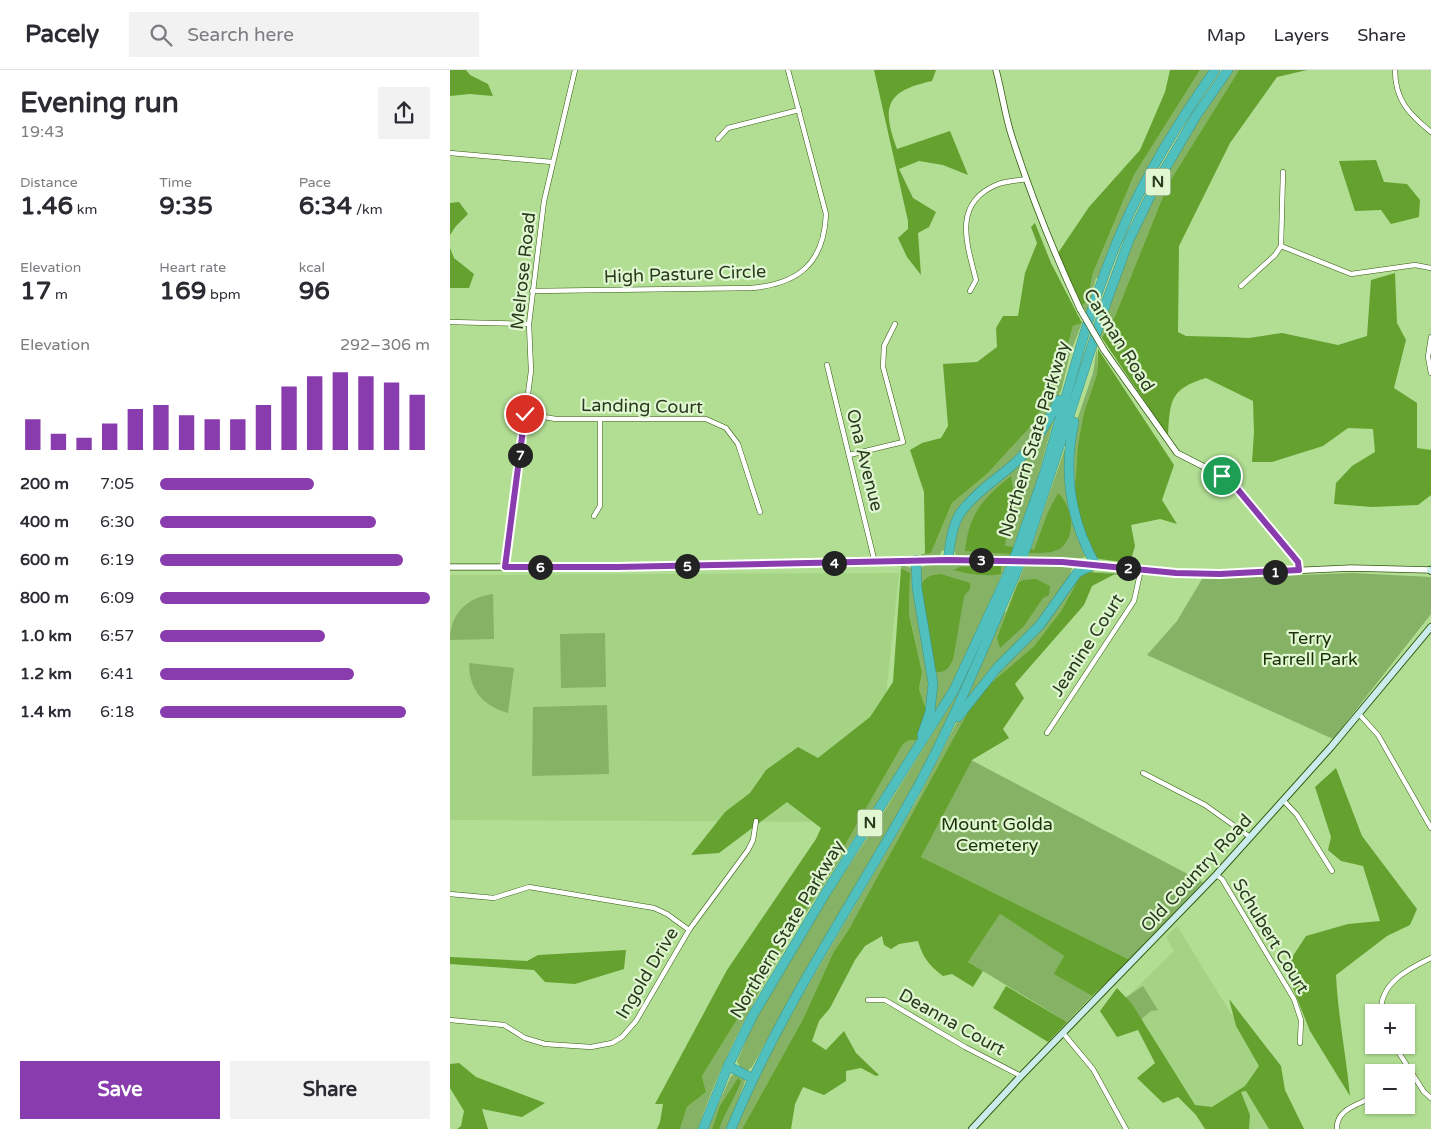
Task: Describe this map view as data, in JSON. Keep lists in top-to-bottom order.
{
  "streets": {
    "highway": ["N", "Northern State Parkway"],
    "main road": ["Old Country Road"],
    "street": [
      "Melrose Road",
      "High Pasture Circle",
      "Carman Road",
      "Landing Court",
      "Ona Avenue",
      "Jeanine Court",
      "Schubert Court",
      "Ingold Drive",
      "Deanna Court"
    ]
  },
  "crossings": [
    ["Melrose Road", "High Pasture Circle"],
    ["Melrose Road", "Landing Court"],
    ["Old Country Road", "Schubert Court"],
    ["Old Country Road", "Deanna Court"]
  ],
  "parks": ["Terry Farrell Park", "Mount Golda Cemetery"],
  "page": {
    "header": "Pacely",
    "search": "Search here",
    "nav": ["Map", "Layers", "Share"],
    "heading": ["Evening run", "19:43"],
    "stats": [
      ["Distance", "1.46 km"],
      ["Time", "9:35"],
      ["Pace", "6:34 /km"],
      ["Elevation", "17 m"],
      ["Heart rate", "169 bpm"],
      ["kcal", "96"]
    ],
    "chart": ["Elevation", "292–306 m"],
    "pins": [
      "7",
      "3",
      "4",
      "5",
      "6",
      "2",
      "1"
    ],
    "list": [
      {
        "name": "200 m",
        "note": "7:05"
      },
      {
        "name": "400 m",
        "note": "6:30"
      },
      {
        "name": "600 m",
        "note": "6:19"
      },
      {
        "name": "800 m",
        "note": "6:09"
      },
      {
        "name": "1.0 km",
        "note": "6:57"
      },
      {
        "name": "1.2 km",
        "note": "6:41"
      },
      {
        "name": "1.4 km",
        "note": "6:18"
      }
    ],
    "map_buttons": ["+", "−"],
    "buttons": ["Save", "Share"]
  }
}
